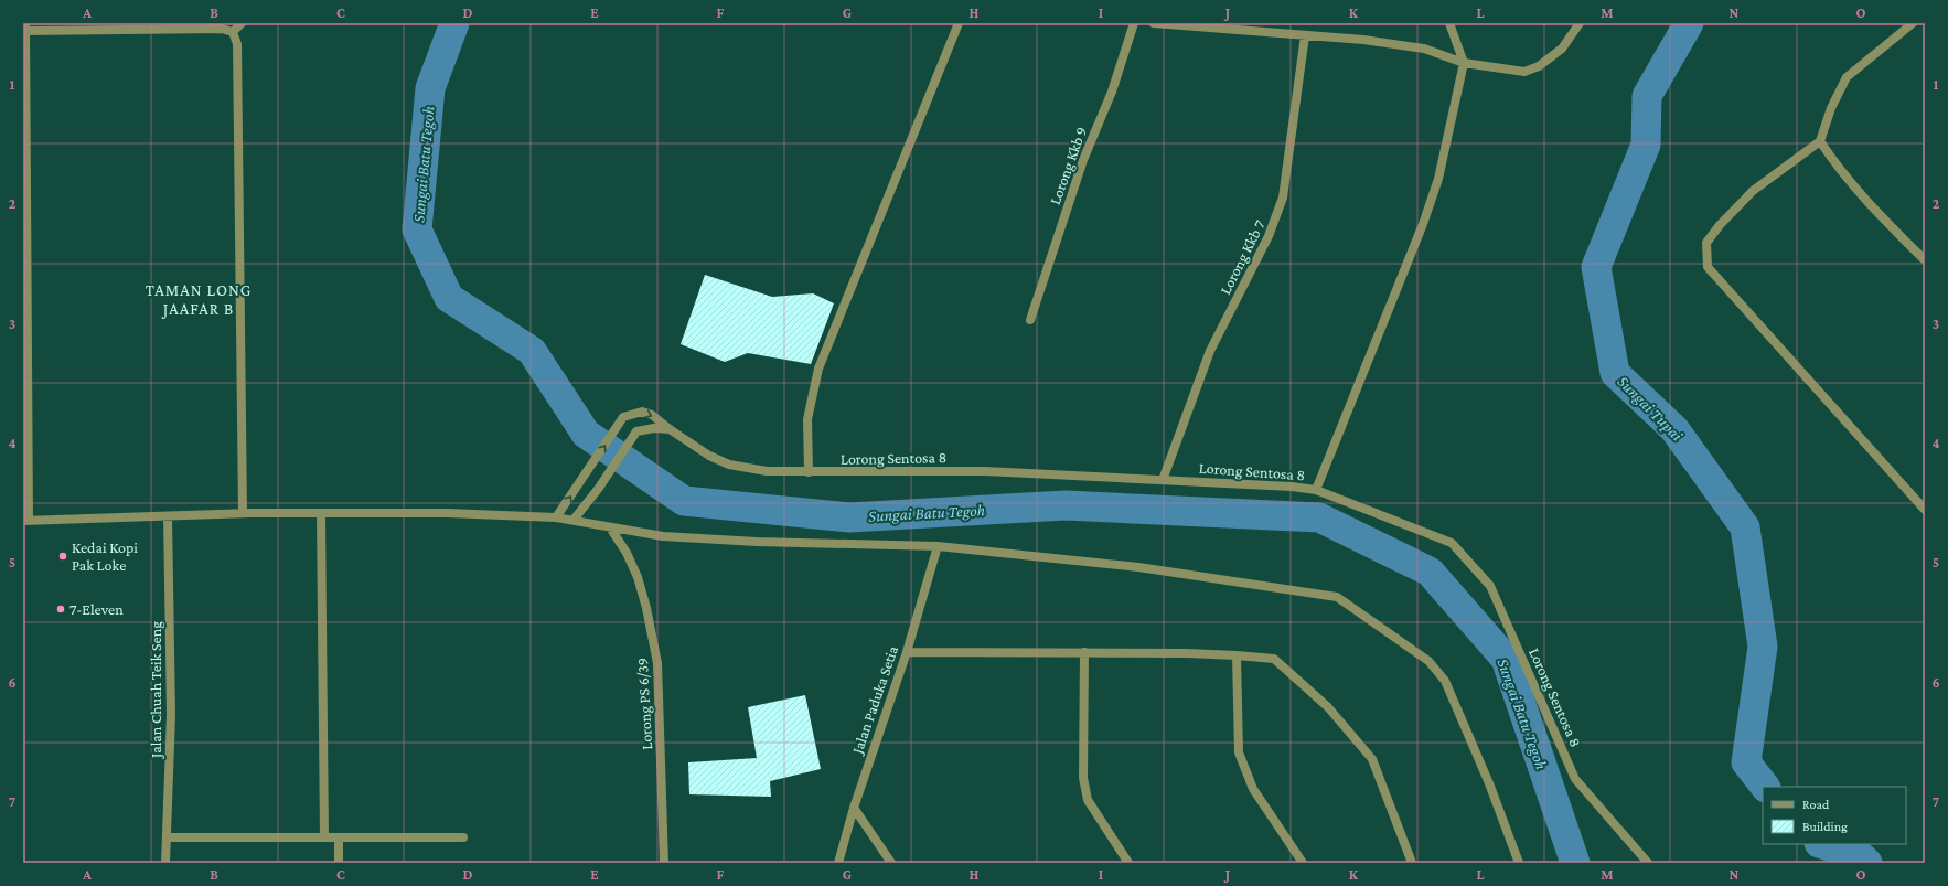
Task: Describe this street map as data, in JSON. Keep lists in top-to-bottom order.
{
  "streets": {
    "street": [
      "Lorong Kkb 9",
      "Lorong Kkb 7",
      "Lorong Sentosa 8",
      "Jalan Chuah Teik Seng",
      "Jalan Paduka Setia",
      "Lorong PS 6/39"
    ]
  },
  "crossings": [
    ["Lorong Kkb 7", "Lorong Sentosa 8"]
  ],
  "districts": ["TAMAN LONG JAAFAR B"],
  "water": ["Sungai Batu Tegoh", "Sungai Tupai"],
  "places": ["Kedai Kopi Pak Loke", "7-Eleven"],
  "legend": ["Road", "Building"],
  "grid": {
    "columns": [
      "A",
      "B",
      "C",
      "D",
      "E",
      "F",
      "G",
      "H",
      "I",
      "J",
      "K",
      "L",
      "M",
      "N",
      "O"
    ],
    "rows": [
      "1",
      "2",
      "3",
      "4",
      "5",
      "6",
      "7"
    ]
  }
}
